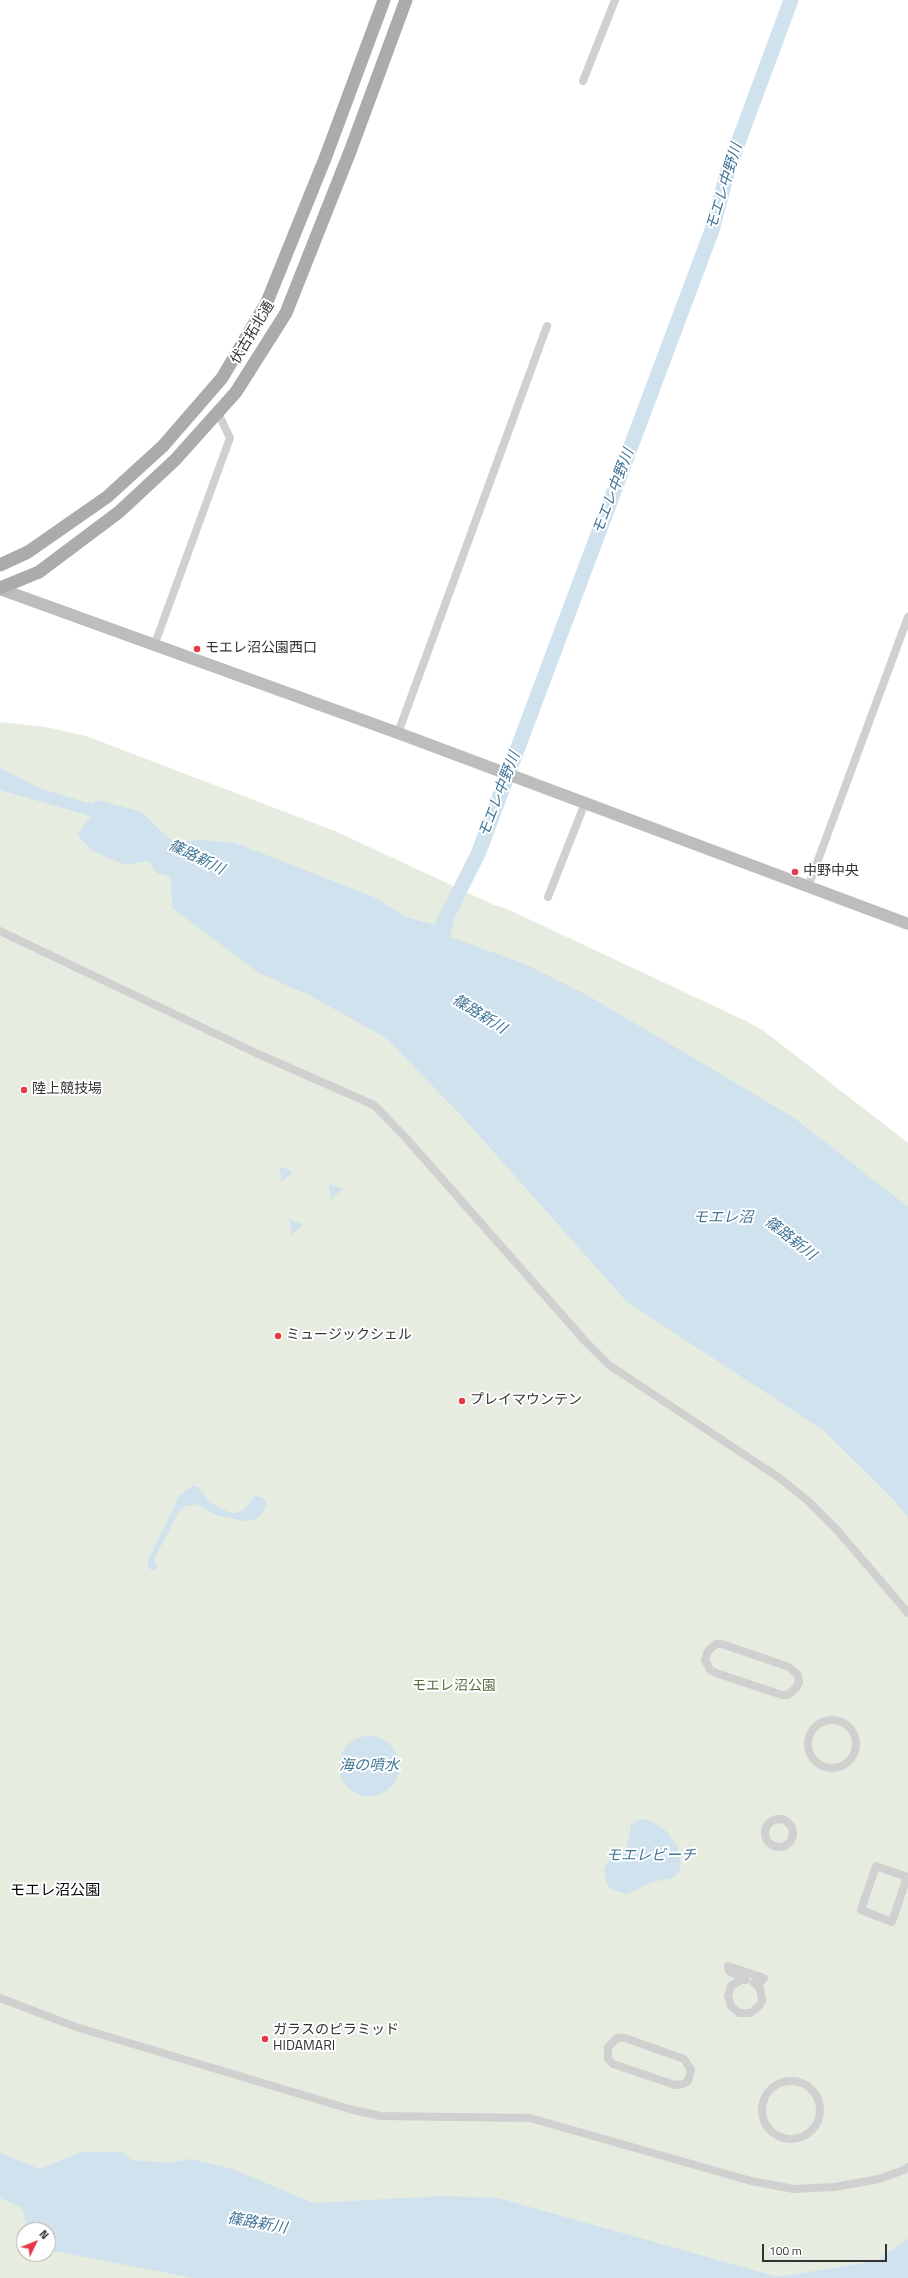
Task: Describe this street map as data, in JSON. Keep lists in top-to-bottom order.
{
  "streets": {
    "main road": ["伏古拓北通"]
  },
  "districts": ["モエレ沼公園"],
  "water": [
    "モエレ中野川",
    "篠路新川",
    "モエレ沼",
    "海の噴水",
    "モエレビーチ"
  ],
  "parks": ["モエレ沼公園"],
  "places": [
    "モエレ沼公園西口",
    "中野中央",
    "陸上競技場",
    "ミュージックシェル",
    "プレイマウンテン",
    "ガラスのピラミッド HIDAMARI"
  ],
  "scale_bar": "100 m",
  "north": "top right"
}
